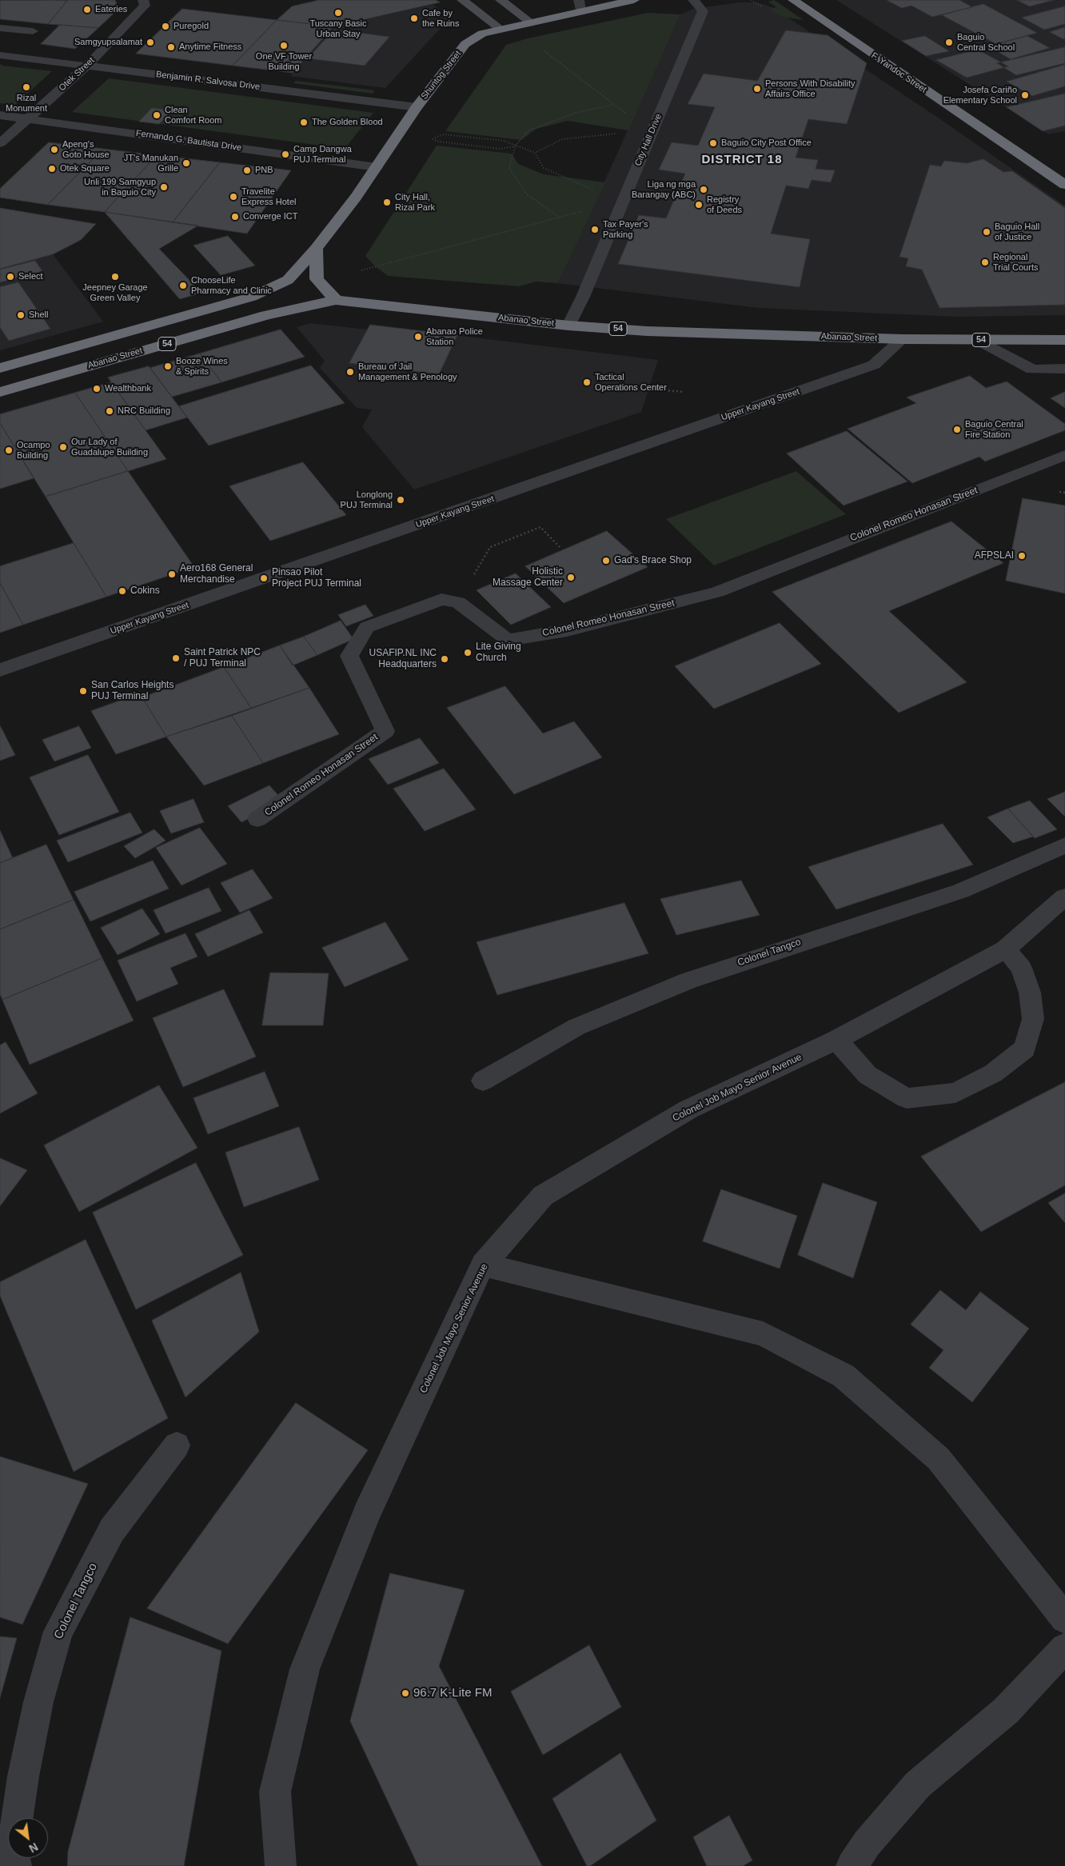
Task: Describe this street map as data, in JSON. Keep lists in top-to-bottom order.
{
  "streets": {
    "highway": [
      "F. Yandoc Street",
      "Shuntog Street",
      "Abanao Street",
      "54"
    ],
    "street": [
      "Otek Street",
      "Benjamin R. Salvosa Drive",
      "City Hall Drive",
      "Fernando G. Bautista Drive",
      "Upper Kayang Street",
      "Colonel Romeo Honasan Street",
      "Colonel Tangco",
      "Colonel Job Mayo Senior Avenue"
    ]
  },
  "crossings": [
    ["Otek Street", "Benjamin R. Salvosa Drive"],
    ["Otek Street", "Fernando G. Bautista Drive"],
    ["Shuntog Street", "Benjamin R. Salvosa Drive"],
    ["Shuntog Street", "Fernando G. Bautista Drive"],
    ["Shuntog Street", "54"],
    ["City Hall Drive", "Abanao Street"],
    ["Abanao Street", "Upper Kayang Street"]
  ],
  "districts": ["DISTRICT 18"],
  "places": [
    "Eateries",
    "Tuscany Basic Urban Stay",
    "Cafe by the Ruins",
    "Puregold",
    "Samgyupsalamat",
    "Baguio Central School",
    "One VF Tower Building",
    "Anytime Fitness",
    "Rizal Monument",
    "Persons With Disability Affairs Office",
    "Josefa Cariño Elementary School",
    "Clean Comfort Room",
    "The Golden Blood",
    "Baguio City Post Office",
    "Apeng's Goto House",
    "Camp Dangwa PUJ Terminal",
    "JT's Manukan Grille",
    "Otek Square",
    "PNB",
    "Unli 199 Samgyup in Baguio City",
    "Liga ng mga Barangay (ABC)",
    "Travelite Express Hotel",
    "City Hall, Rizal Park",
    "Registry of Deeds",
    "Converge ICT",
    "Tax Payer's Parking",
    "Baguio Hall of Justice",
    "Regional Trial Courts",
    "Select",
    "Jeepney Garage Green Valley",
    "ChooseLife Pharmacy and Clinic",
    "Shell",
    "Abanao Police Station",
    "Booze Wines & Spirits",
    "Bureau of Jail Management & Penology",
    "Tactical Operations Center",
    "Wealthbank",
    "NRC Building",
    "Baguio Central Fire Station",
    "Our Lady of Guadalupe Building",
    "Ocampo Building",
    "Longlong PUJ Terminal",
    "AFPSLAI",
    "Gad's Brace Shop",
    "Aero168 General Merchandise",
    "Holistic Massage Center",
    "Pinsao Pilot Project PUJ Terminal",
    "Cokins",
    "Lite Giving Church",
    "Saint Patrick NPC / PUJ Terminal",
    "USAFIP.NL INC Headquarters",
    "San Carlos Heights PUJ Terminal",
    "96.7 K-Lite FM"
  ],
  "north": "bottom right"
}
